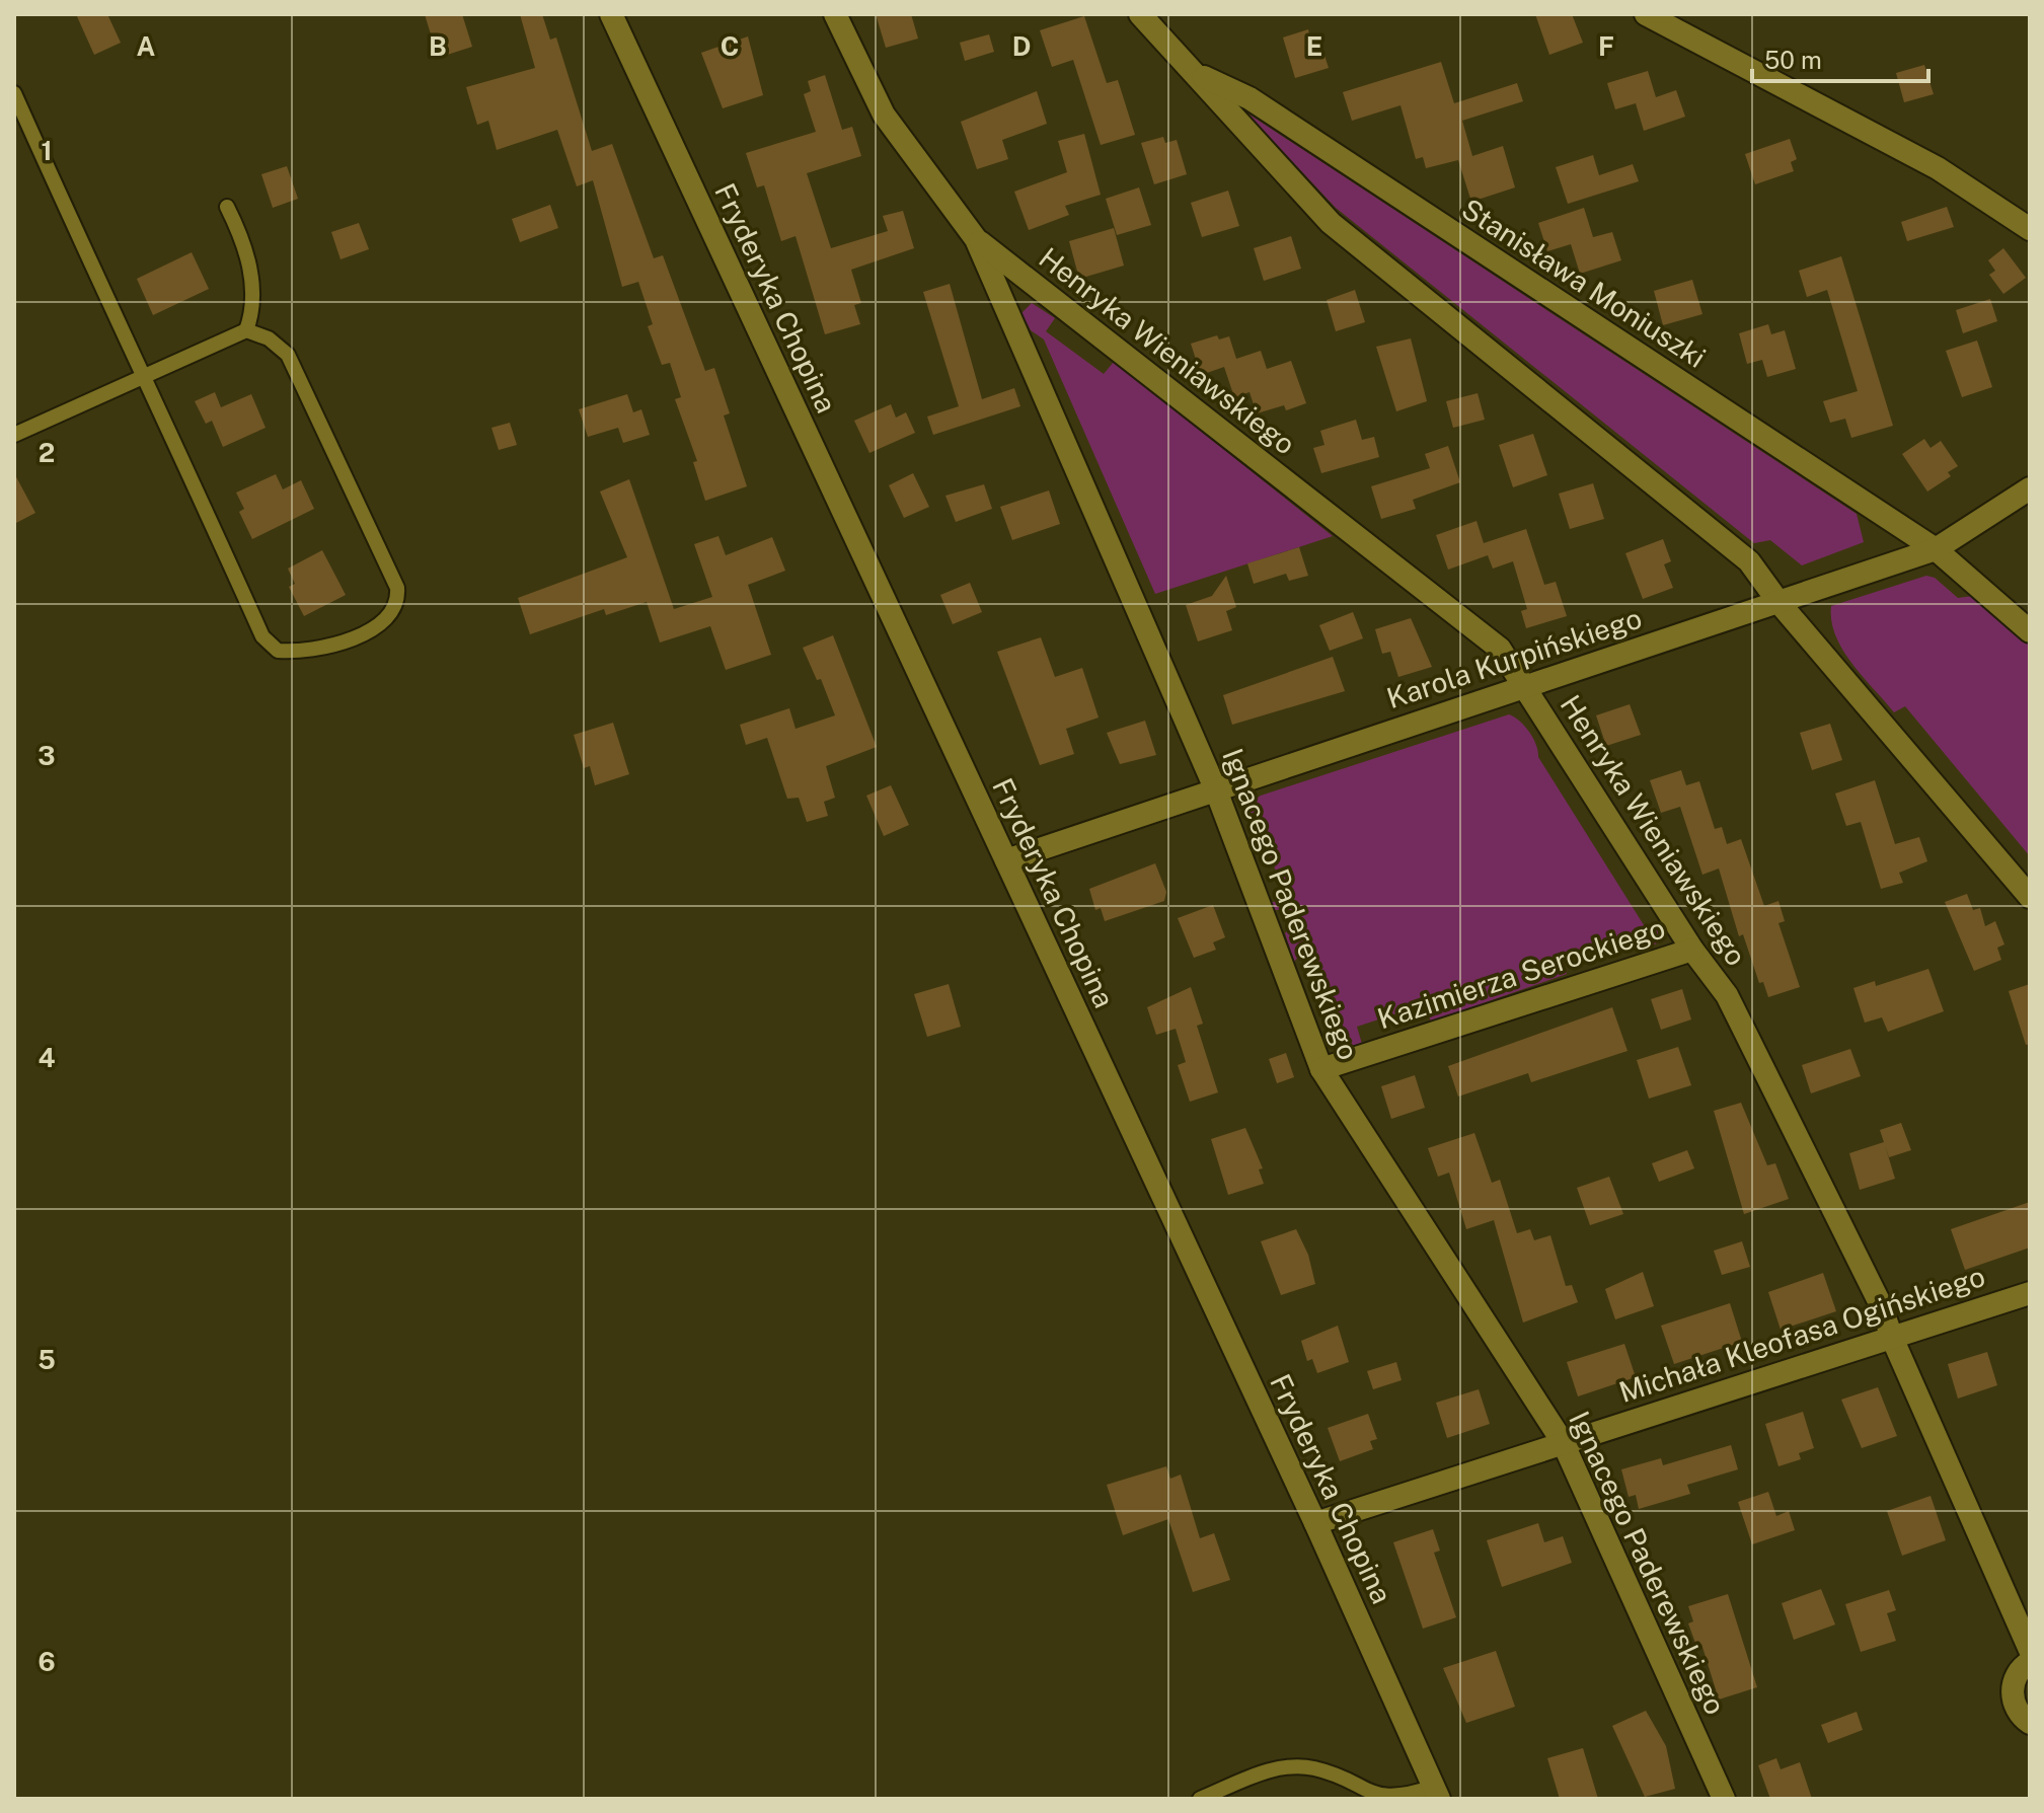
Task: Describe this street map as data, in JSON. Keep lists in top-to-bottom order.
{
  "streets": {
    "street": [
      "Stanisława Moniuszki",
      "Fryderyka Chopina",
      "Henryka Wieniawskiego",
      "Karola Kurpińskiego",
      "Ignacego Paderewskiego",
      "Kazimierza Serockiego",
      "Michała Kleofasa Ogińskiego"
    ]
  },
  "crossings": [
    ["Stanisława Moniuszki", "Karola Kurpińskiego"],
    ["Fryderyka Chopina", "Karola Kurpińskiego"],
    ["Fryderyka Chopina", "Michała Kleofasa Ogińskiego"],
    ["Henryka Wieniawskiego", "Karola Kurpińskiego"],
    ["Henryka Wieniawskiego", "Ignacego Paderewskiego"],
    ["Henryka Wieniawskiego", "Kazimierza Serockiego"],
    ["Henryka Wieniawskiego", "Michała Kleofasa Ogińskiego"],
    ["Karola Kurpińskiego", "Ignacego Paderewskiego"],
    ["Ignacego Paderewskiego", "Kazimierza Serockiego"],
    ["Ignacego Paderewskiego", "Michała Kleofasa Ogińskiego"]
  ],
  "scale_bar": "50 m",
  "grid": {
    "columns": [
      "A",
      "B",
      "C",
      "D",
      "E",
      "F"
    ],
    "rows": [
      "1",
      "2",
      "3",
      "4",
      "5",
      "6"
    ]
  }
}
